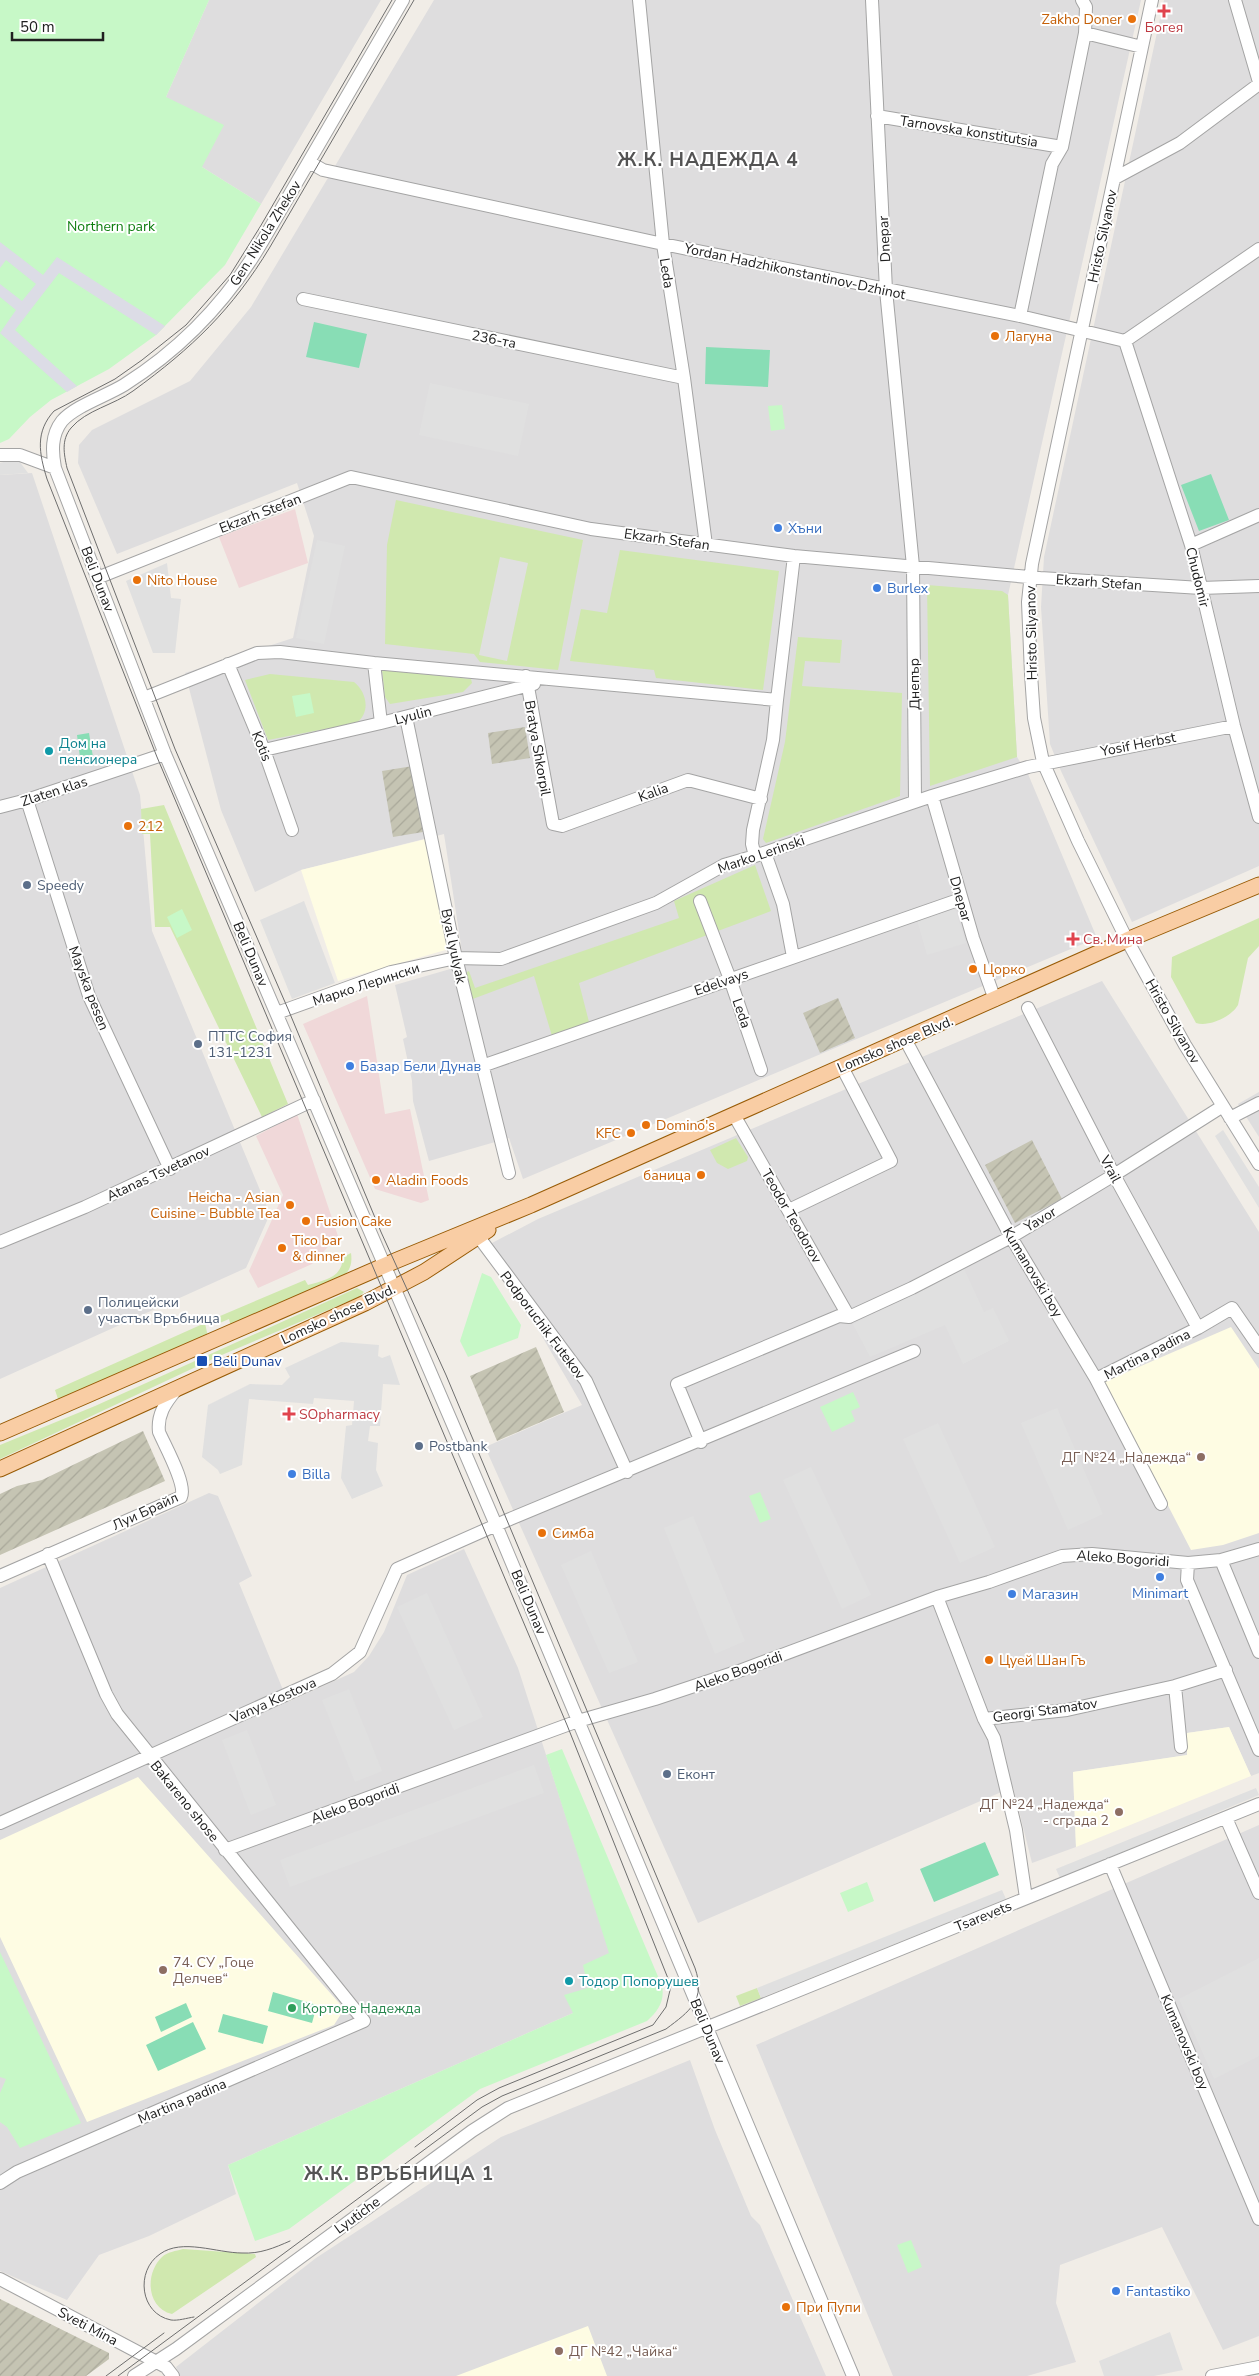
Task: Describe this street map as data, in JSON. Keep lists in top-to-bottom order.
{
  "streets": {
    "main road": ["Lomsko shose Blvd."],
    "street": [
      "Tarnovska konstitutsia",
      "Gen. Nikola Zhekov",
      "Hristo Silyanov",
      "Dnepar",
      "Yordan Hadzhikonstantinov-Dzhinot",
      "Leda",
      "236-та",
      "Ekzarh Stefan",
      "Chudomir",
      "Beli Dunav",
      "Днепър",
      "Lyulin",
      "Yosif Herbst",
      "Kotis",
      "Bratya Shkorpil",
      "Zlaten klas",
      "Kalia",
      "Marko Lerinski",
      "Byal lyulyak",
      "Edelvays",
      "Марко Лерински",
      "Mayska pesen",
      "Vrail",
      "Atanas Tsvetanov",
      "Teodor Teodorov",
      "Yavor",
      "Kumanovski boy",
      "Podporuchik Futekov",
      "Martina padina",
      "Луи Брайл",
      "Aleko Bogoridi",
      "Vanya Kostova",
      "Georgi Stamatov",
      "Bakareno shose",
      "Tsarevets",
      "Lyutiche",
      "Sveti Mina"
    ]
  },
  "crossings": [
    ["Tarnovska konstitutsia", "Dnepar"],
    ["Gen. Nikola Zhekov", "Yordan Hadzhikonstantinov-Dzhinot"],
    ["Gen. Nikola Zhekov", "Beli Dunav"],
    ["Hristo Silyanov", "Yordan Hadzhikonstantinov-Dzhinot"],
    ["Hristo Silyanov", "Ekzarh Stefan"],
    ["Hristo Silyanov", "Yosif Herbst"],
    ["Hristo Silyanov", "Marko Lerinski"],
    ["Hristo Silyanov", "Lomsko shose Blvd."],
    ["Hristo Silyanov", "Yavor"],
    ["Dnepar", "Yordan Hadzhikonstantinov-Dzhinot"],
    ["Dnepar", "Ekzarh Stefan"],
    ["Dnepar", "Днепър"],
    ["Dnepar", "Marko Lerinski"],
    ["Dnepar", "Edelvays"],
    ["Dnepar", "Lomsko shose Blvd."],
    ["Yordan Hadzhikonstantinov-Dzhinot", "Leda"],
    ["Yordan Hadzhikonstantinov-Dzhinot", "Chudomir"],
    ["Leda", "236-та"],
    ["Leda", "Ekzarh Stefan"],
    ["Leda", "Edelvays"],
    ["Ekzarh Stefan", "Chudomir"],
    ["Ekzarh Stefan", "Beli Dunav"],
    ["Ekzarh Stefan", "Днепър"],
    ["Chudomir", "Yosif Herbst"],
    ["Beli Dunav", "Zlaten klas"],
    ["Beli Dunav", "Марко Лерински"],
    ["Beli Dunav", "Lomsko shose Blvd."],
    ["Beli Dunav", "Atanas Tsvetanov"],
    ["Beli Dunav", "Aleko Bogoridi"],
    ["Beli Dunav", "Vanya Kostova"],
    ["Beli Dunav", "Tsarevets"],
    ["Beli Dunav", "Lyutiche"],
    ["Днепър", "Marko Lerinski"],
    ["Lyulin", "Kotis"],
    ["Lyulin", "Bratya Shkorpil"],
    ["Lyulin", "Byal lyulyak"],
    ["Yosif Herbst", "Marko Lerinski"],
    ["Bratya Shkorpil", "Kalia"],
    ["Zlaten klas", "Mayska pesen"],
    ["Marko Lerinski", "Byal lyulyak"],
    ["Marko Lerinski", "Марко Лерински"],
    ["Byal lyulyak", "Edelvays"],
    ["Byal lyulyak", "Марко Лерински"],
    ["Mayska pesen", "Atanas Tsvetanov"],
    ["Lomsko shose Blvd.", "Teodor Teodorov"],
    ["Lomsko shose Blvd.", "Kumanovski boy"],
    ["Lomsko shose Blvd.", "Podporuchik Futekov"],
    ["Lomsko shose Blvd.", "Луи Брайл"],
    ["Vrail", "Yavor"],
    ["Vrail", "Martina padina"],
    ["Teodor Teodorov", "Yavor"],
    ["Yavor", "Kumanovski boy"],
    ["Yavor", "Vanya Kostova"],
    ["Kumanovski boy", "Martina padina"],
    ["Kumanovski boy", "Tsarevets"],
    ["Podporuchik Futekov", "Vanya Kostova"],
    ["Martina padina", "Bakareno shose"],
    ["Луи Брайл", "Bakareno shose"],
    ["Aleko Bogoridi", "Georgi Stamatov"],
    ["Aleko Bogoridi", "Bakareno shose"],
    ["Vanya Kostova", "Bakareno shose"],
    ["Tsarevets", "Lyutiche"],
    ["Lyutiche", "Sveti Mina"]
  ],
  "districts": ["Ж.К. НАДЕЖДА 4", "Ж.К. ВРЪБНИЦА 1"],
  "parks": ["Northern park"],
  "places": {
    "health": ["Богея", "Св. Мина", "SOpharmacy"],
    "other": [
      "Zakho Doner",
      "Лагуна",
      "Хъни",
      "Nito House",
      "Burlex",
      "Дом на пенсионера",
      "212",
      "Speedy",
      "Цорко",
      "ПТТС София 131-1231",
      "Базар Бели Дунав",
      "Domino's",
      "KFC",
      "баница",
      "Aladin Foods",
      "Heicha - Asian Cuisine - Bubble Tea",
      "Fusion Cake",
      "Tico bar & dinner",
      "Полицейски участък Връбница",
      "Postbank",
      "ДГ №24 „Надежда“",
      "Billa",
      "Симба",
      "Minimart",
      "Магазин",
      "Цуей Шан Гъ",
      "Еконт",
      "ДГ №24 „Надежда“ - сграда 2",
      "74. СУ „Гоце Делчев“",
      "Тодор Попорушев",
      "Кортове Надежда",
      "Fantastiko",
      "При Пупи",
      "ДГ №42 „Чайка“"
    ],
    "transit": ["Beli Dunav"]
  },
  "scale_bar": "50 m"
}
